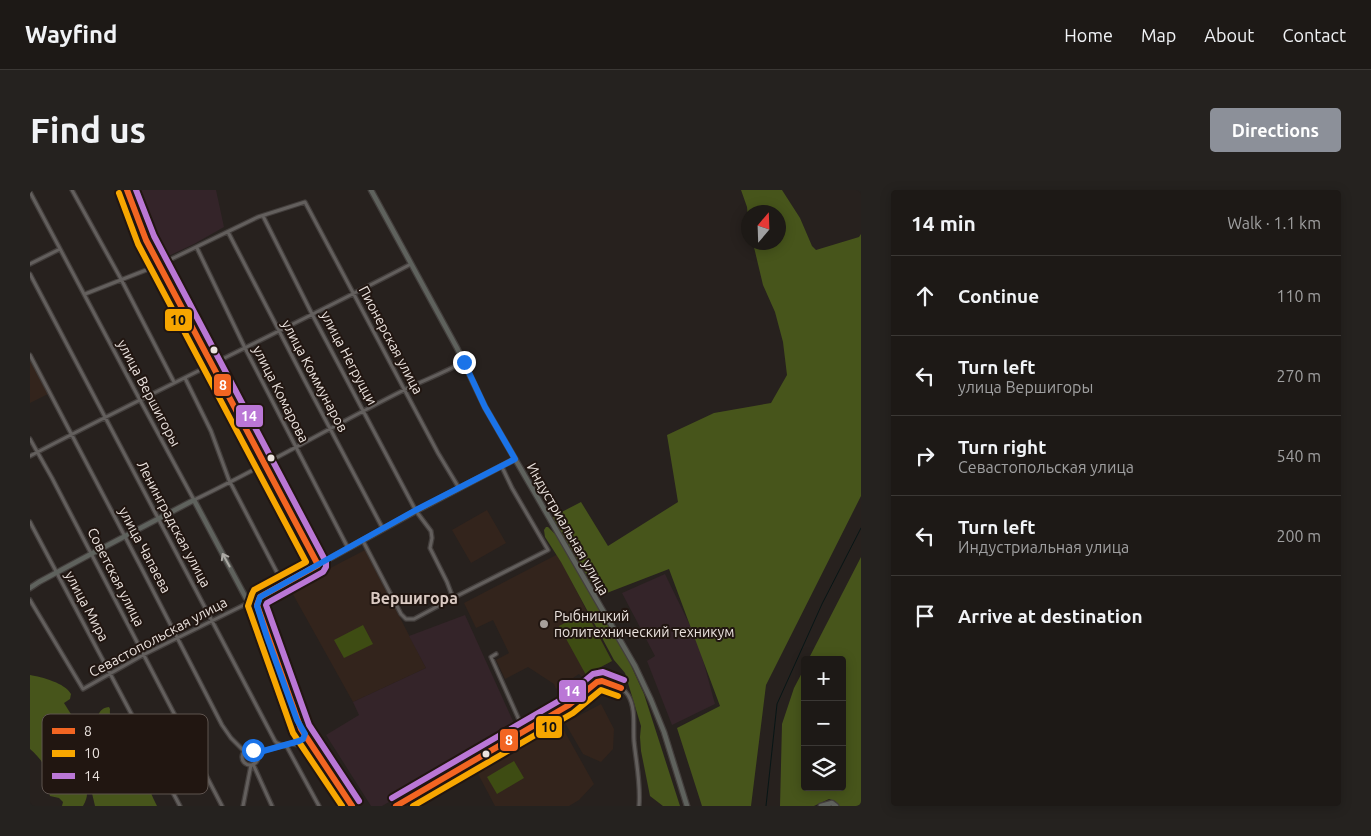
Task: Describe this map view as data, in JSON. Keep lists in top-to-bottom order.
{
  "streets": {
    "main road": ["улица Вершигоры", "Индустриальная улица", "Севастопольская улица"],
    "street": [
      "Пионерская улица",
      "улица Негруцци",
      "улица Коммунаров",
      "улица Комарова",
      "Ленинградская улица",
      "улица Чапаева",
      "Советская улица",
      "улица Мира"
    ]
  },
  "crossings": [
    ["Пионерская улица", "улица Негруцци"],
    ["Пионерская улица", "Севастопольская улица"],
    ["улица Негруцци", "Севастопольская улица"],
    ["улица Коммунаров", "Севастопольская улица"],
    ["улица Вершигоры", "Севастопольская улица"],
    ["улица Комарова", "Севастопольская улица"],
    ["Ленинградская улица", "Севастопольская улица"],
    ["Индустриальная улица", "Севастопольская улица"],
    ["улица Чапаева", "Севастопольская улица"],
    ["Советская улица", "Севастопольская улица"],
    ["улица Мира", "Севастопольская улица"]
  ],
  "districts": ["Вершигора"],
  "places": ["Рыбницкий политехнический техникум"],
  "lines": ["transit line 8", "transit line 14", "transit line 10"],
  "legend": ["8", "10", "14"],
  "north": "top",
  "page": {
    "header": "Wayfind",
    "nav": [
      "Home",
      "Map",
      "About",
      "Contact"
    ],
    "buttons": "Directions",
    "title": "Find us",
    "heading": ["14 min", "Walk · 1.1 km"],
    "list": [
      ["Continue", "110 m"],
      ["Turn left", "улица Вершигоры", "270 m"],
      ["Turn right", "Севастопольская улица", "540 m"],
      ["Turn left", "Индустриальная улица", "200 m"],
      "Arrive at destination"
    ],
    "map_buttons": ["+", "−"]
  }
}
